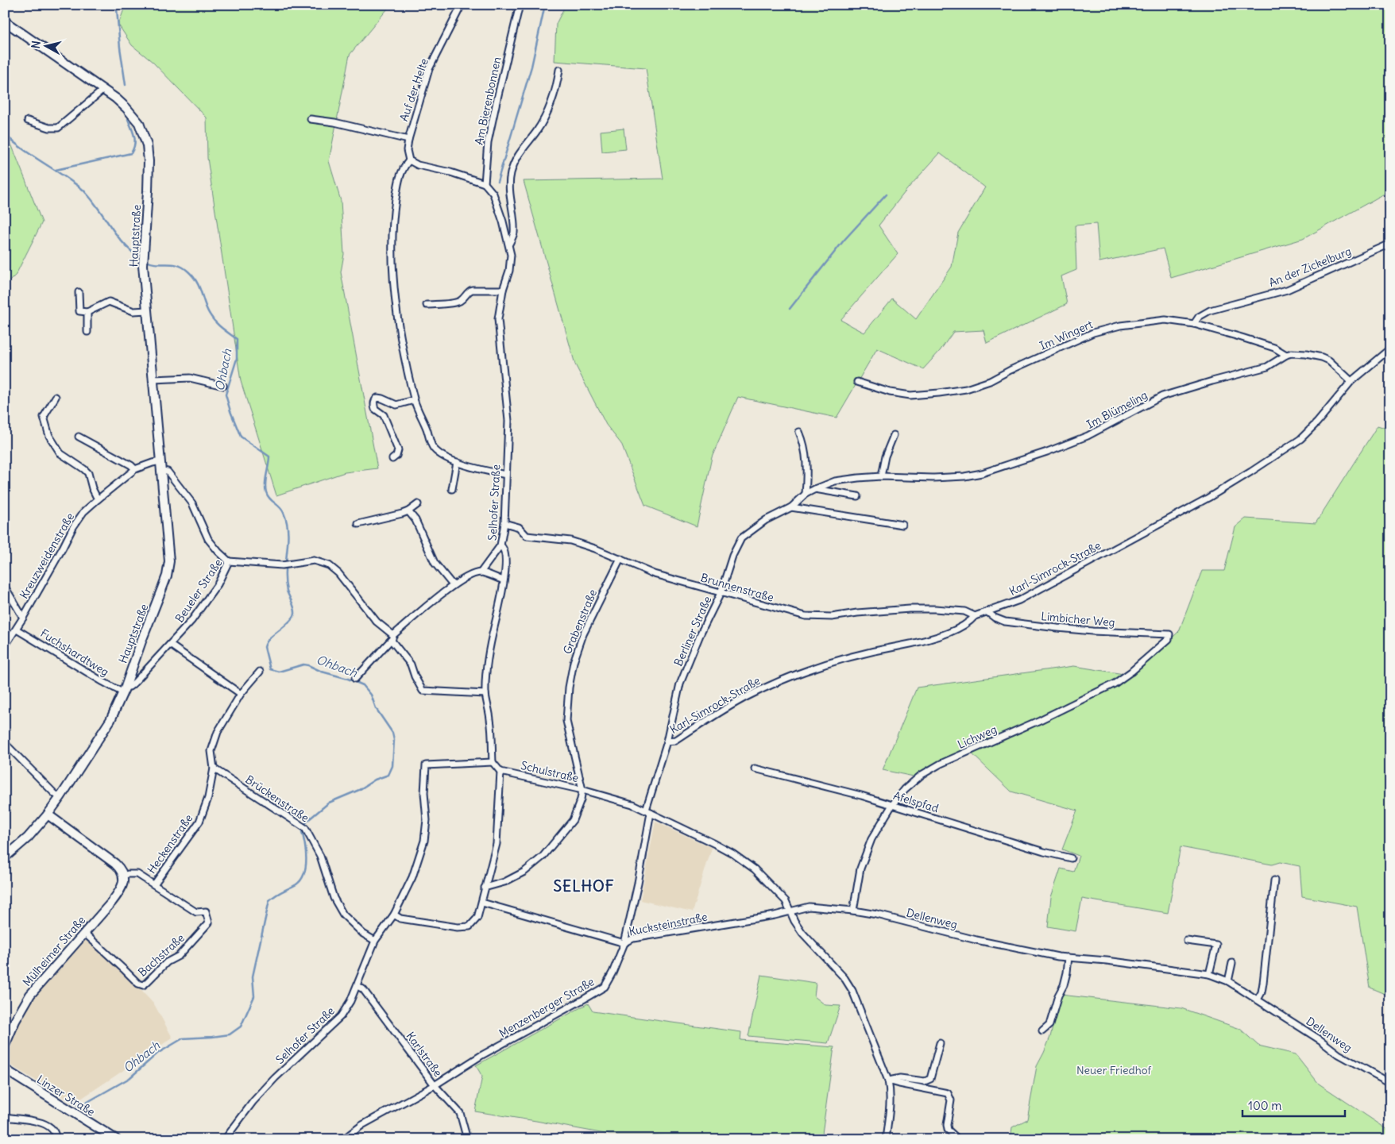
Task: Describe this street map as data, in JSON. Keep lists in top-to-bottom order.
{
  "streets": {
    "main road": ["Hauptstraße", "Mülheimer Straße", "Linzer Straße"],
    "street": [
      "Auf der Helte",
      "Am Bierenbonnen",
      "An der Zickelburg",
      "Im Wingert",
      "Im Blümeling",
      "Selhofer Straße",
      "Kreuzweidenstraße",
      "Karl-Simrock-Straße",
      "Brunnenstraße",
      "Beueler Straße",
      "Limbicher Weg",
      "Grabenstraße",
      "Berliner Straße",
      "Fuchshardtweg",
      "Lichweg",
      "Schulstraße",
      "Brückenstraße",
      "Afelspfad",
      "Heckenstraße",
      "Dellenweg",
      "Kucksteinstraße",
      "Bachstraße",
      "Menzenberger Straße",
      "Karlstraße"
    ]
  },
  "crossings": [
    ["Hauptstraße", "Kreuzweidenstraße"],
    ["Hauptstraße", "Beueler Straße"],
    ["Hauptstraße", "Fuchshardtweg"],
    ["An der Zickelburg", "Im Wingert"],
    ["Im Wingert", "Im Blümeling"],
    ["Im Blümeling", "Berliner Straße"],
    ["Selhofer Straße", "Brunnenstraße"],
    ["Selhofer Straße", "Beueler Straße"],
    ["Selhofer Straße", "Brückenstraße"],
    ["Selhofer Straße", "Karlstraße"],
    ["Kreuzweidenstraße", "Fuchshardtweg"],
    ["Karl-Simrock-Straße", "Brunnenstraße"],
    ["Karl-Simrock-Straße", "Limbicher Weg"],
    ["Karl-Simrock-Straße", "Berliner Straße"],
    ["Karl-Simrock-Straße", "Menzenberger Straße"],
    ["Brunnenstraße", "Grabenstraße"],
    ["Brunnenstraße", "Berliner Straße"],
    ["Beueler Straße", "Fuchshardtweg"],
    ["Limbicher Weg", "Lichweg"],
    ["Grabenstraße", "Schulstraße"],
    ["Berliner Straße", "Menzenberger Straße"],
    ["Lichweg", "Afelspfad"],
    ["Lichweg", "Dellenweg"],
    ["Schulstraße", "Dellenweg"],
    ["Schulstraße", "Kucksteinstraße"],
    ["Schulstraße", "Menzenberger Straße"],
    ["Brückenstraße", "Heckenstraße"],
    ["Heckenstraße", "Bachstraße"],
    ["Dellenweg", "Kucksteinstraße"],
    ["Kucksteinstraße", "Menzenberger Straße"],
    ["Mülheimer Straße", "Bachstraße"],
    ["Menzenberger Straße", "Karlstraße"]
  ],
  "districts": ["SELHOF"],
  "water": ["Ohbach"],
  "parks": ["Neuer Friedhof"],
  "scale_bar": "100 m",
  "north": "left"
}
